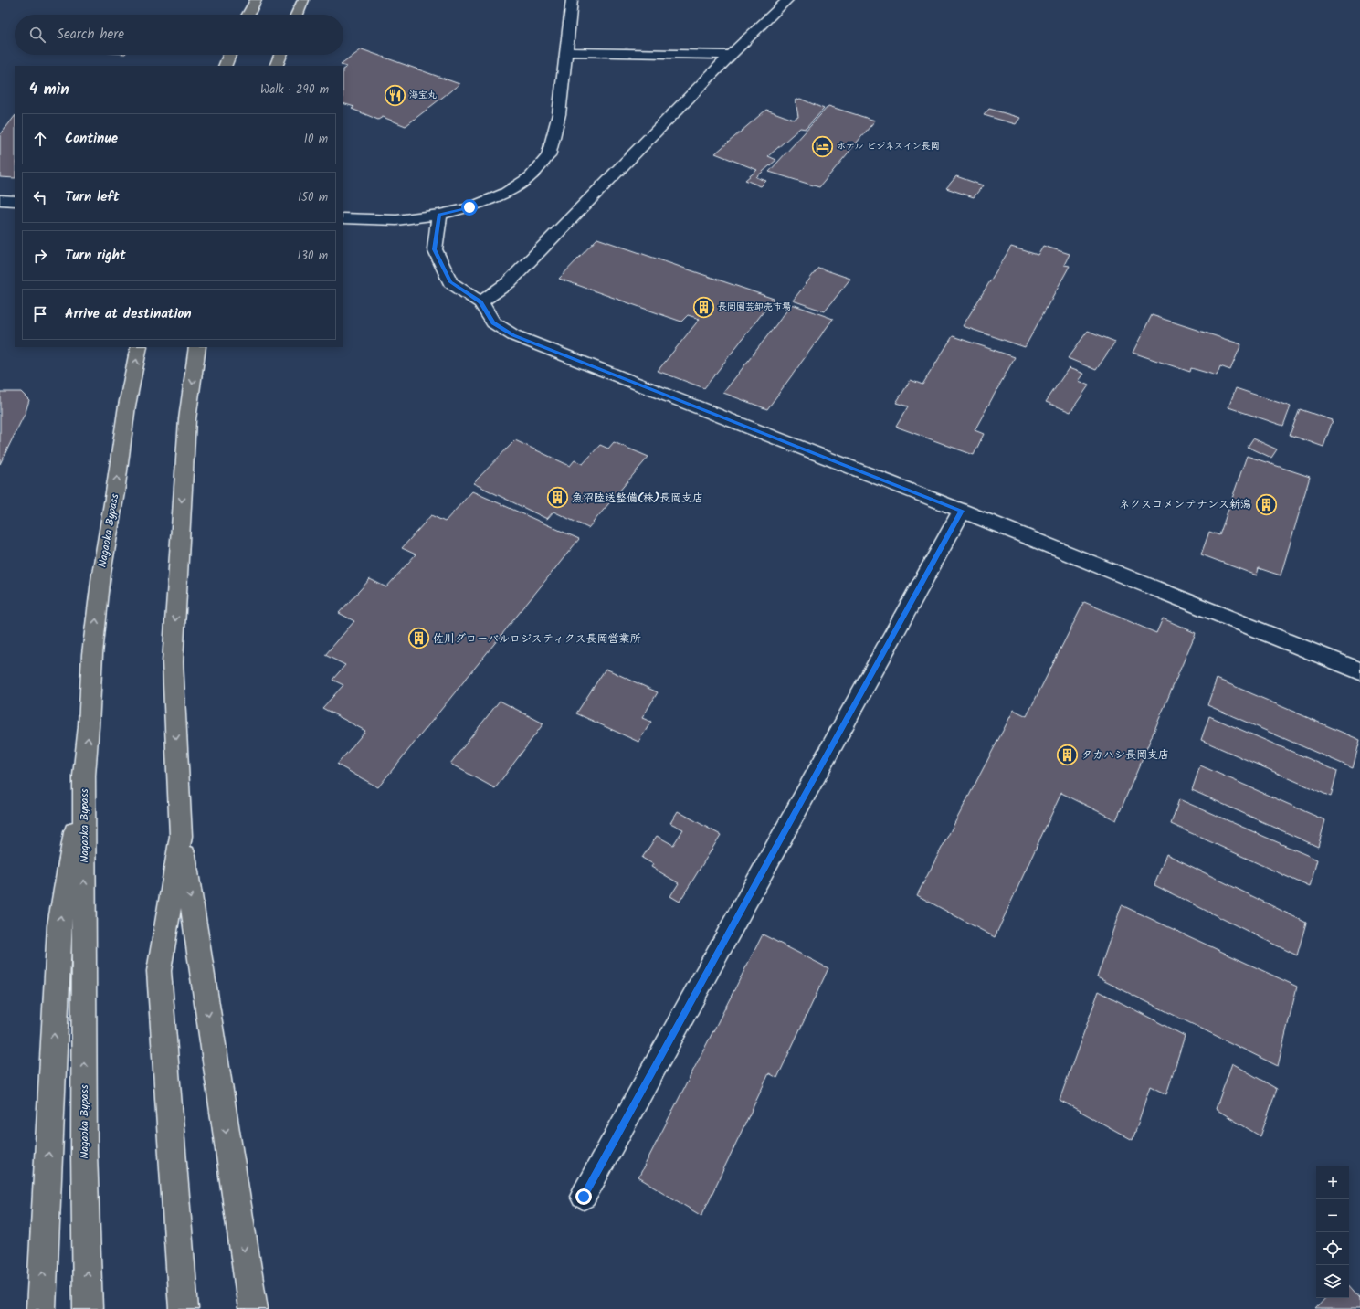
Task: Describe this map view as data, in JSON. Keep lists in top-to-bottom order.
{
  "streets": {
    "highway": ["Nagaoka Bypass"]
  },
  "places": {
    "restaurant": ["海宝丸"],
    "hotel": ["ホテル ビジネスイン長岡"],
    "building": [
      "長岡園芸卸売市場",
      "魚沼陸送整備(株)長岡支店",
      "ネクスコメンテナンス新潟",
      "佐川グローバルロジスティクス長岡営業所",
      "タカハシ長岡支店"
    ]
  },
  "page": {
    "search": "Search here",
    "heading": ["4 min", "Walk · 290 m"],
    "list": [
      ["Continue", "10 m"],
      ["Turn left", "150 m"],
      ["Turn right", "130 m"],
      "Arrive at destination"
    ],
    "map_buttons": ["+", "−"]
  }
}
